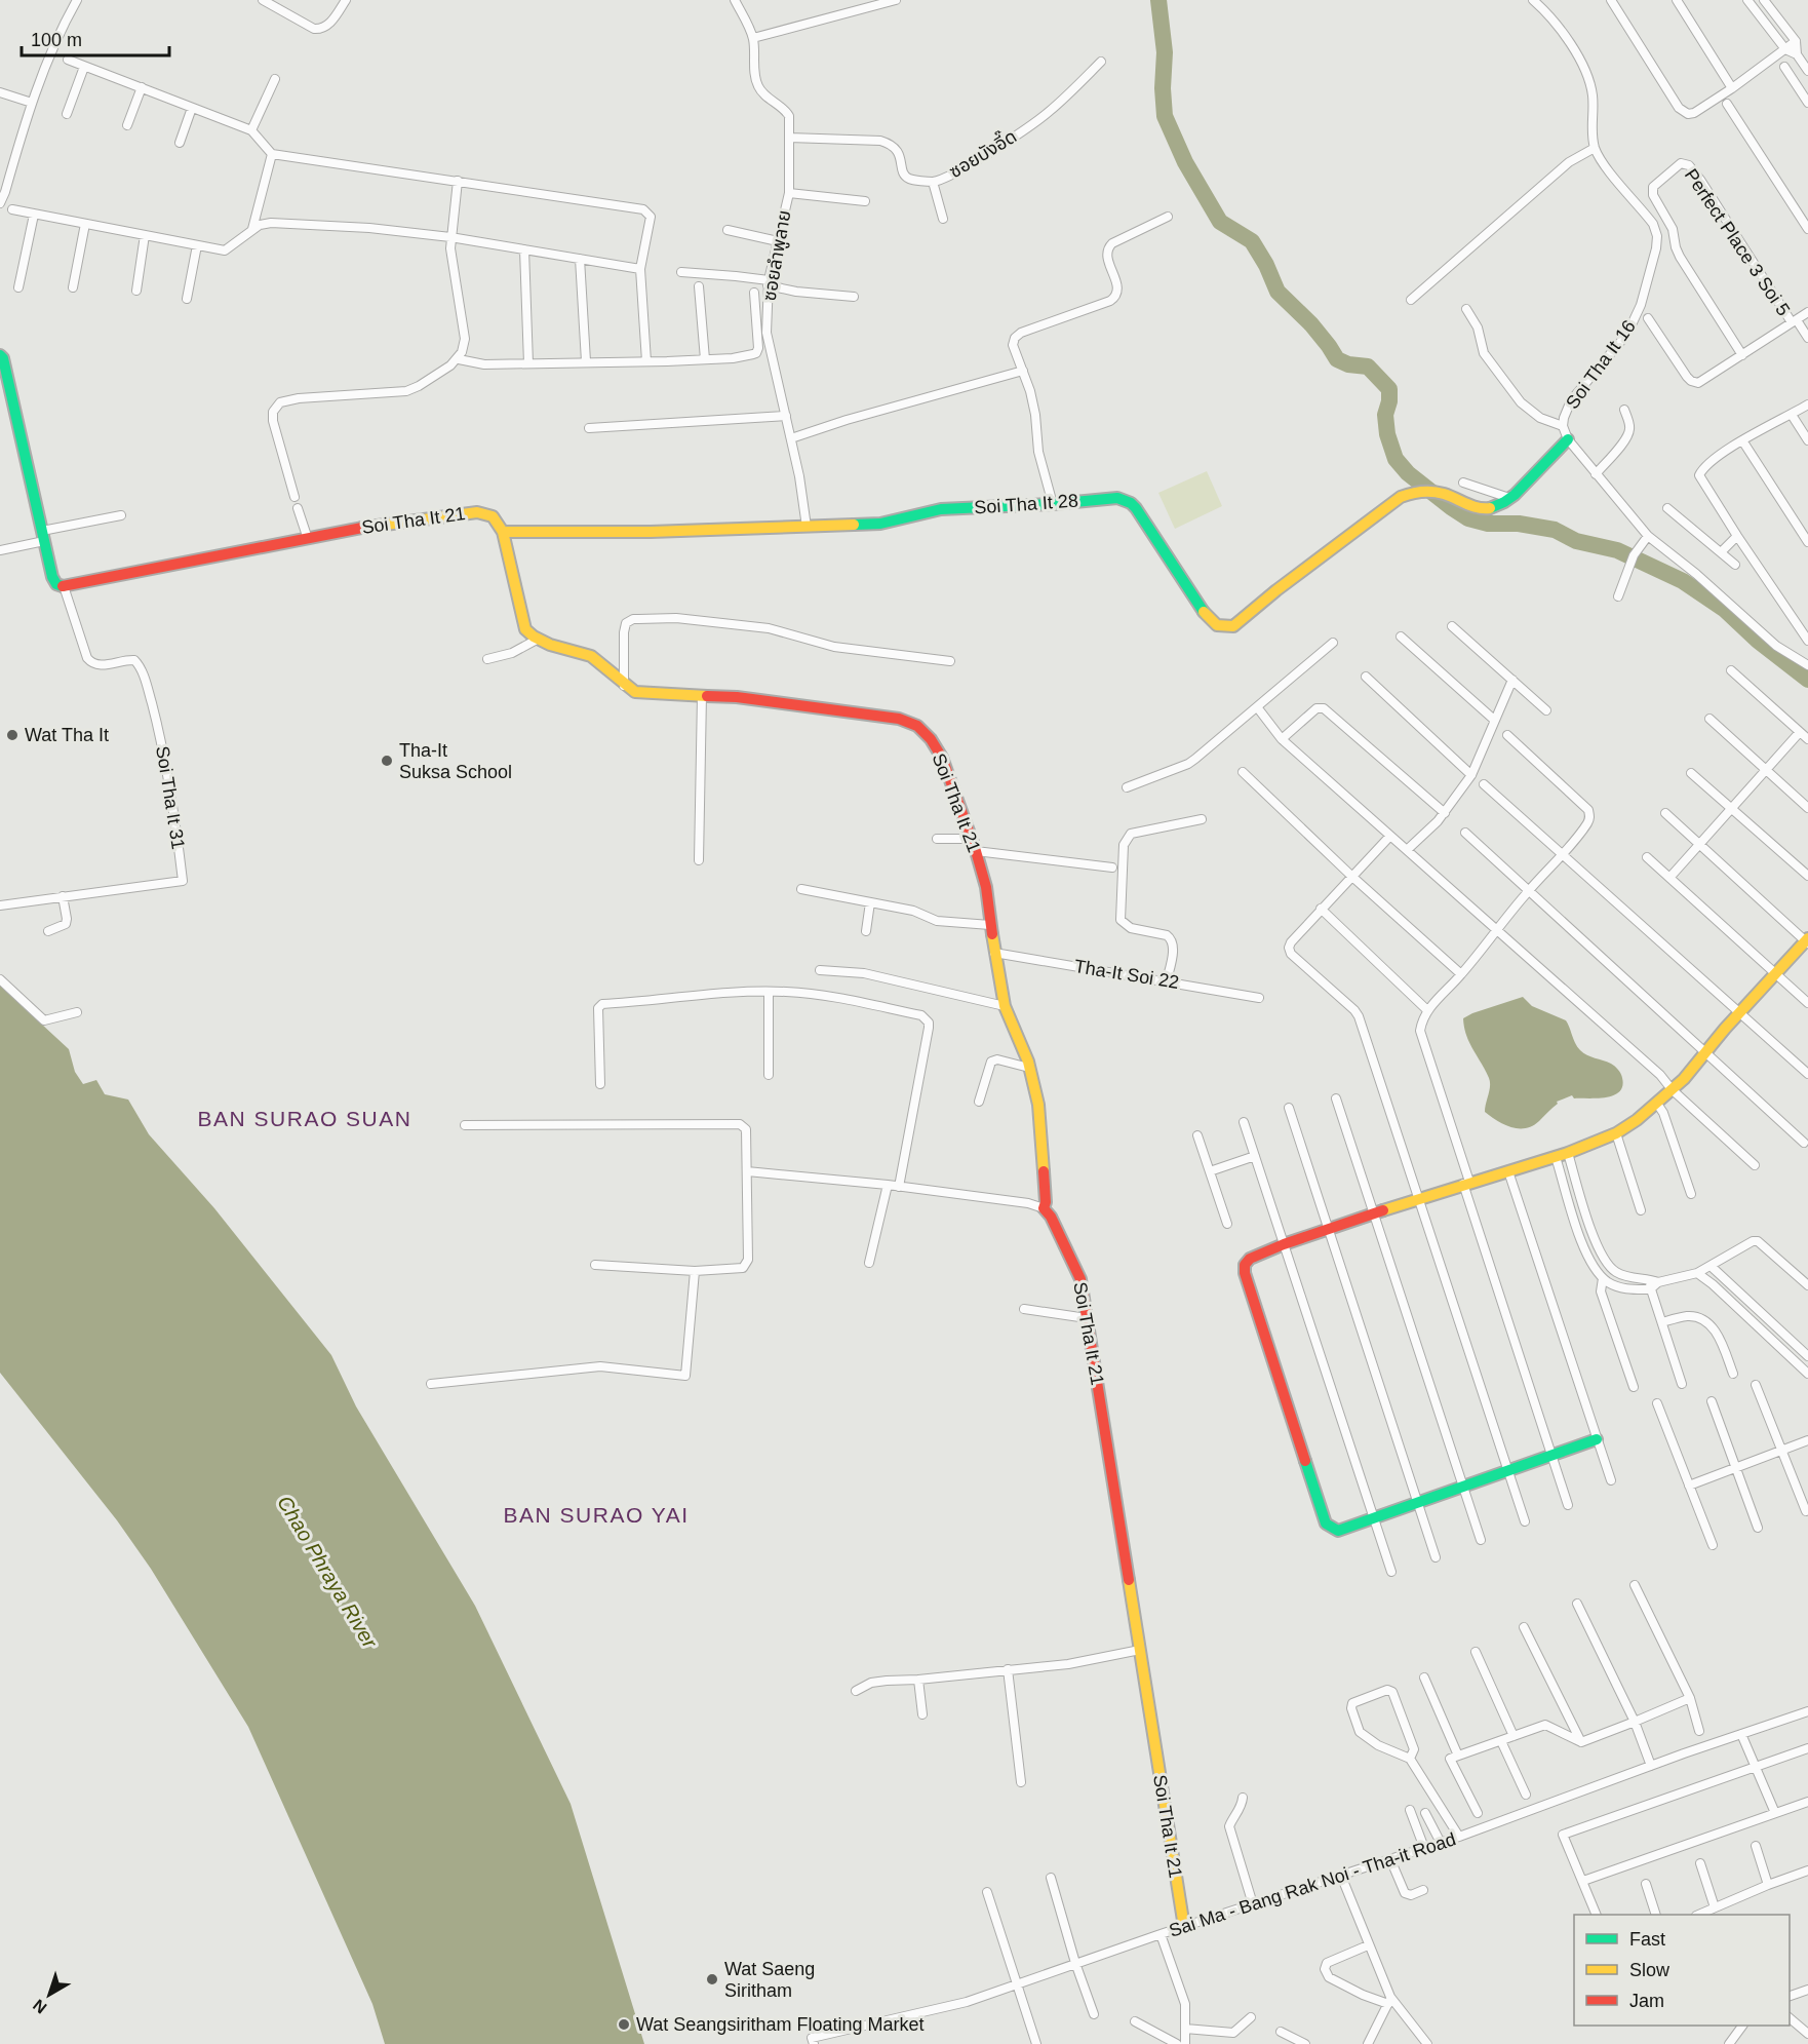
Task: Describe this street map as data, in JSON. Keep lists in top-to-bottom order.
{
  "streets": {
    "street": [
      "ซอยบังอี๊ด",
      "Perfect Place 3 Soi 5",
      "ซอยลำพูลาย",
      "Soi Tha It 16",
      "Soi Tha It 28",
      "Soi Tha It 21",
      "Soi Tha It 31",
      "Tha-It Soi 22",
      "Sai Ma - Bang Rak Noi - Tha-it Road"
    ]
  },
  "crossings": [
    ["ซอยบังอี๊ด", "ซอยลำพูลาย"],
    ["ซอยลำพูลาย", "Soi Tha It 28"],
    ["Soi Tha It 28", "Soi Tha It 21"],
    ["Soi Tha It 21", "Soi Tha It 31"],
    ["Soi Tha It 21", "Tha-It Soi 22"],
    ["Soi Tha It 21", "Sai Ma - Bang Rak Noi - Tha-it Road"]
  ],
  "districts": ["BAN SURAO SUAN", "BAN SURAO YAI"],
  "water": ["Chao Phraya River"],
  "places": [
    "Wat Tha It",
    "Tha-It Suksa School",
    "Wat Saeng Siritham",
    "Wat Seangsiritham Floating Market"
  ],
  "legend": ["Fast", "Slow", "Jam"],
  "scale_bar": "100 m",
  "north": "bottom left"
}
